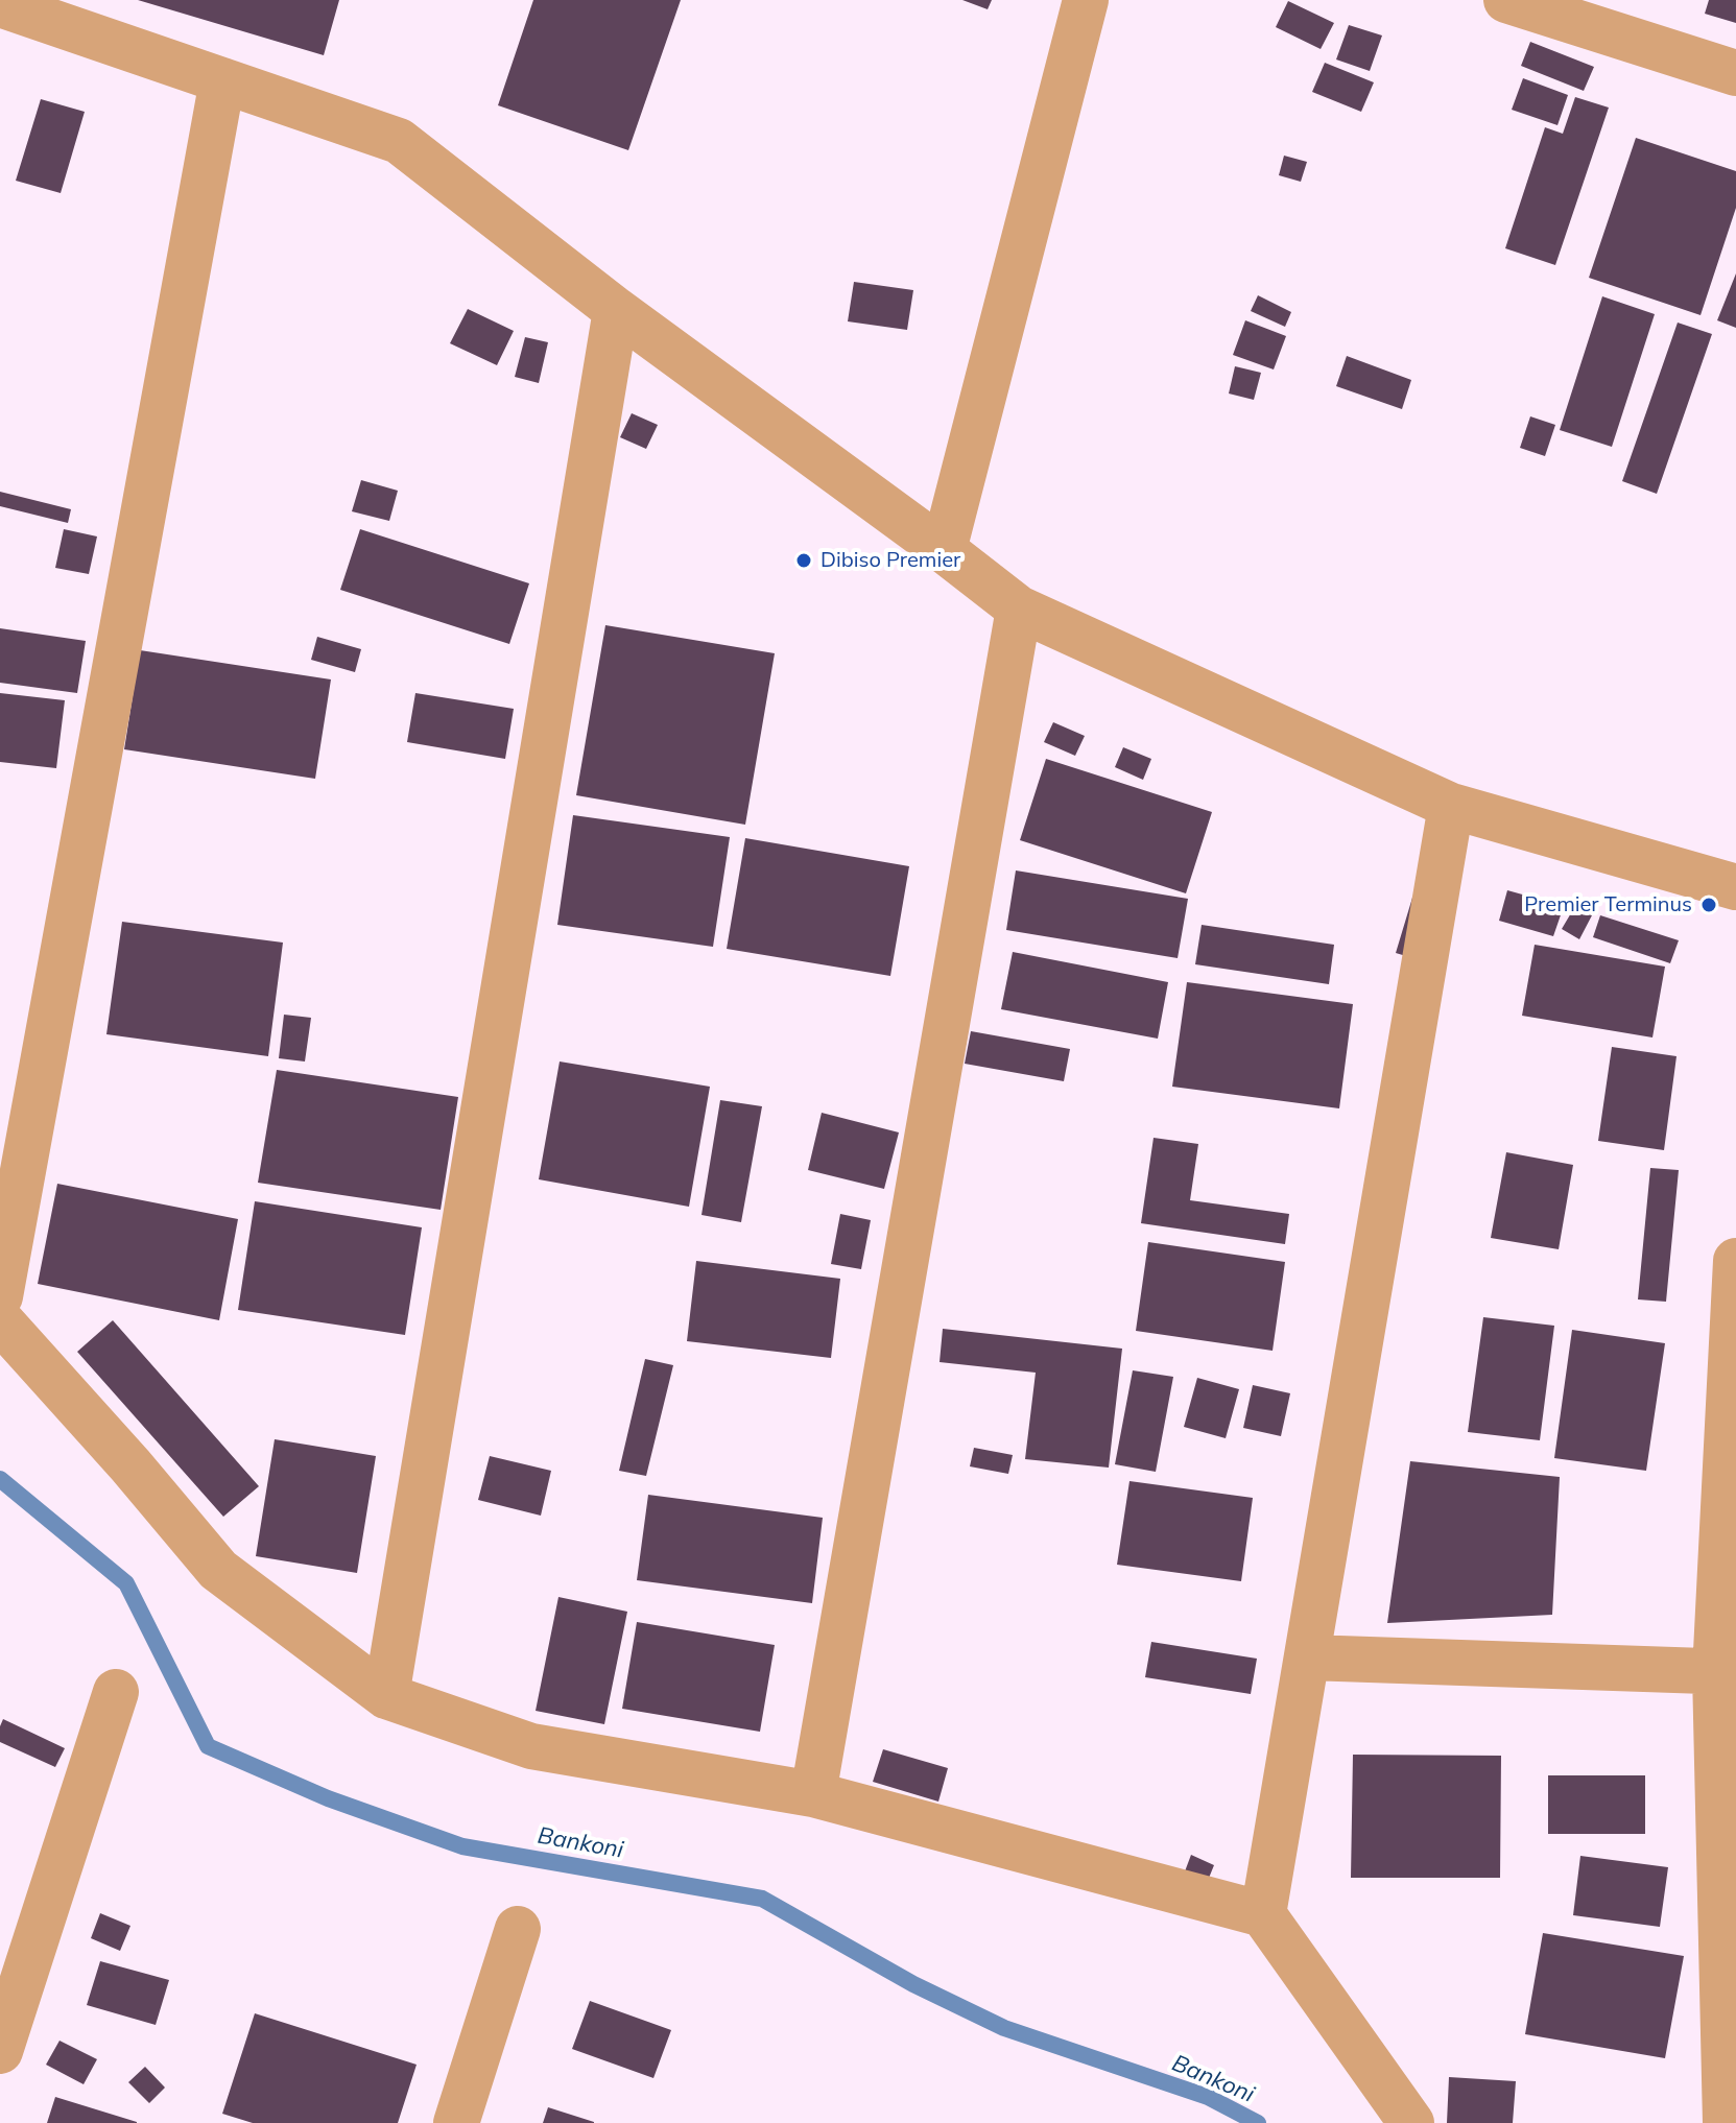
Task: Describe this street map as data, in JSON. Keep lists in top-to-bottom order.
{
  "water": ["Bankoni"],
  "places": ["Dibiso Premier", "Premier Terminus"]
}
